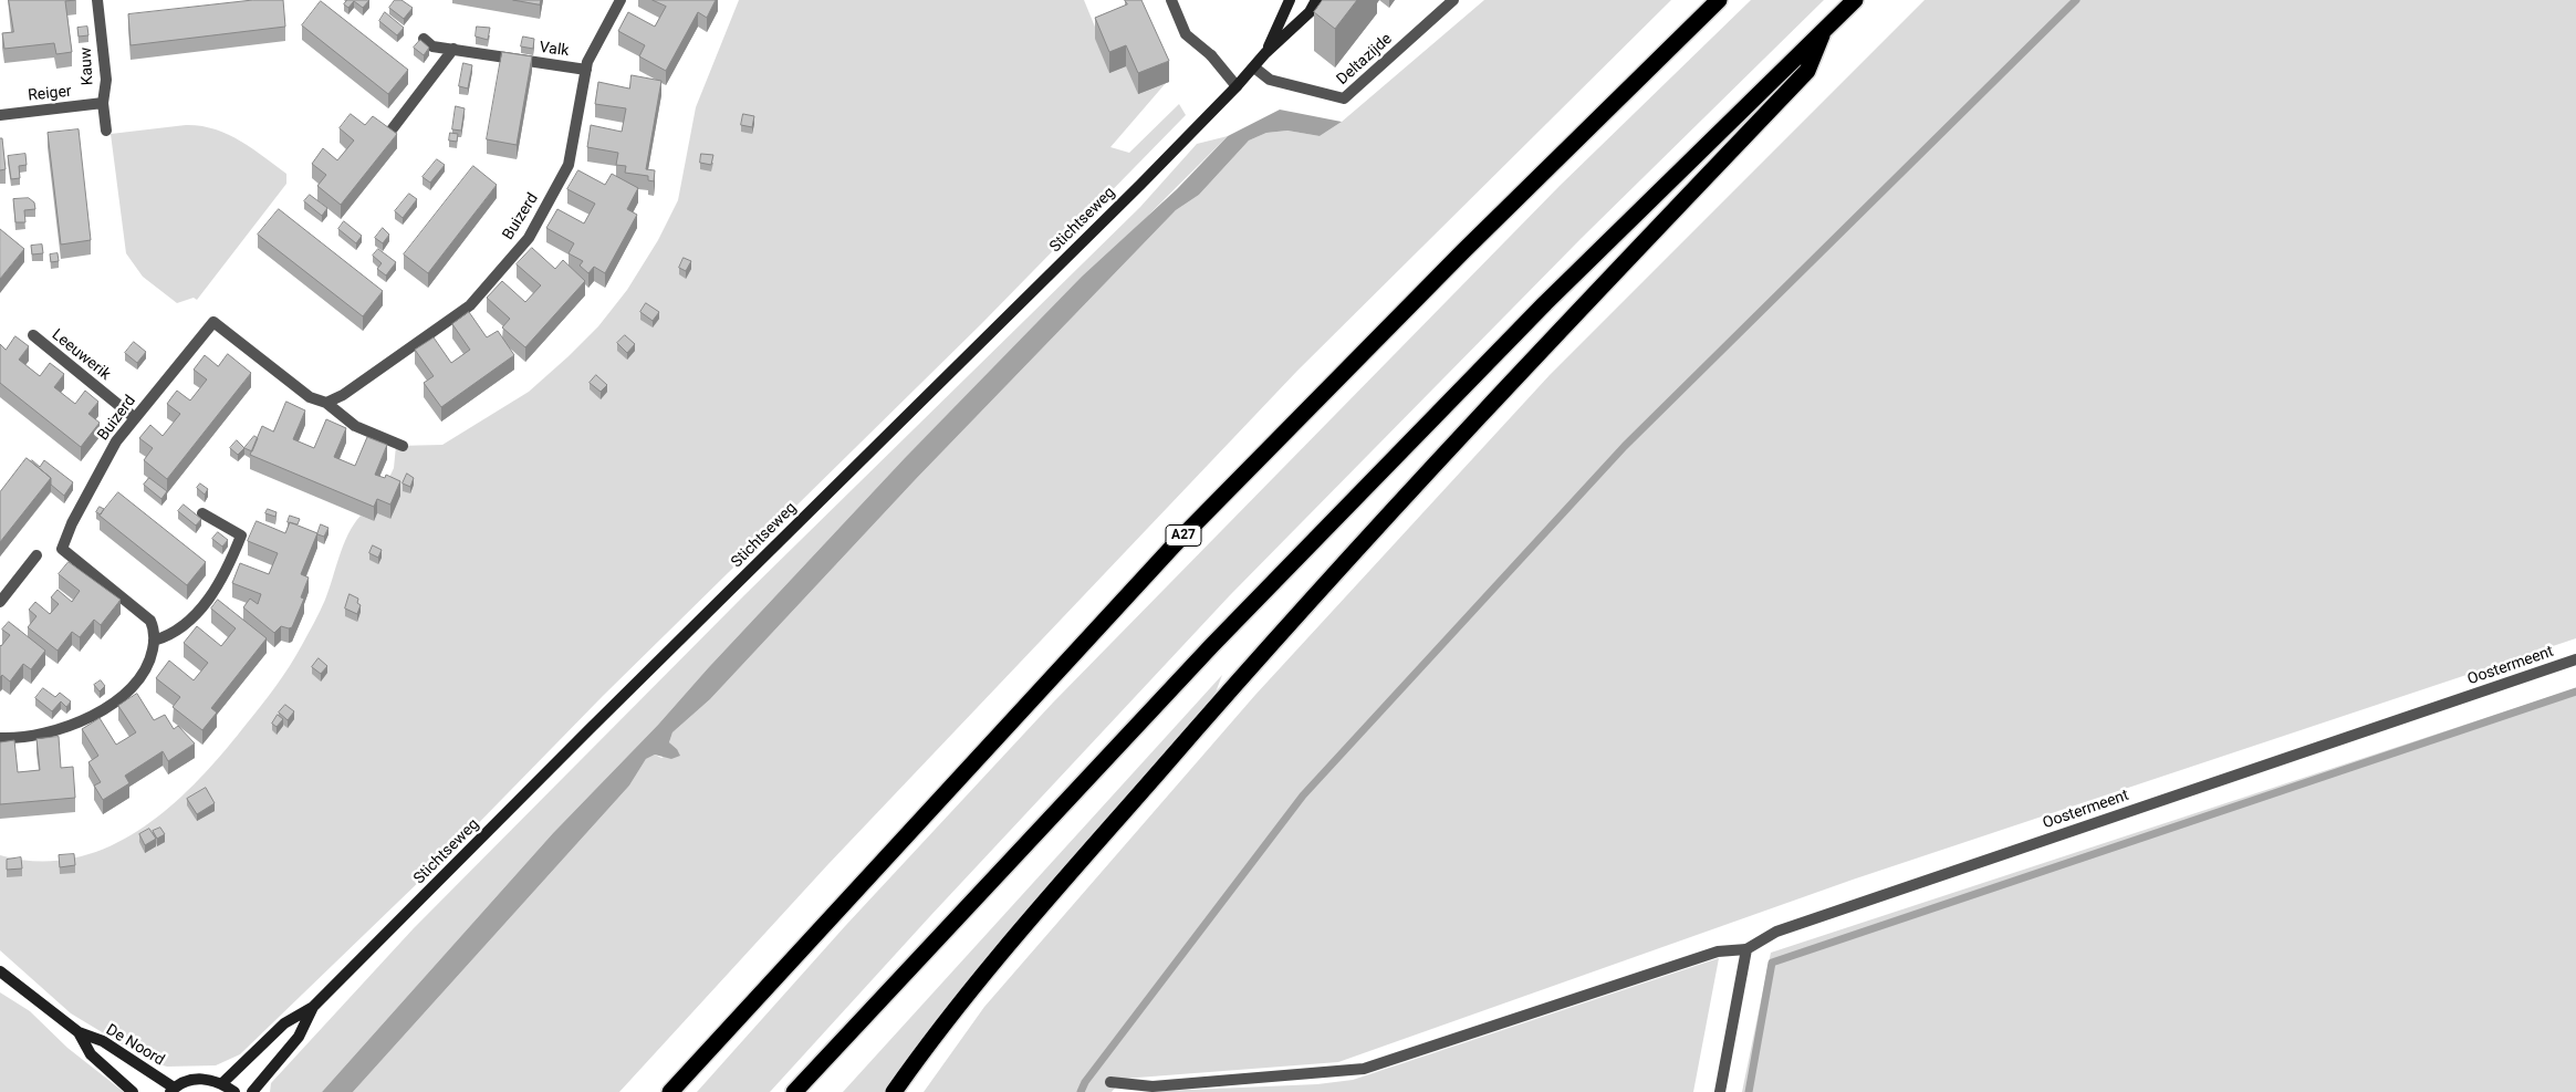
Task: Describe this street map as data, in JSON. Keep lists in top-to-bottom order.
{
  "streets": {
    "highway": ["A27"],
    "street": [
      "Valk",
      "Deltazijde",
      "Kauw",
      "Reiger",
      "Buizerd",
      "Stichtseweg",
      "Leeuwerik",
      "Oostermeent",
      "De Noord"
    ]
  },
  "crossings": [
    ["Valk", "Buizerd"],
    ["Deltazijde", "Stichtseweg"],
    ["Kauw", "Reiger"],
    ["Buizerd", "Leeuwerik"]
  ]
}
